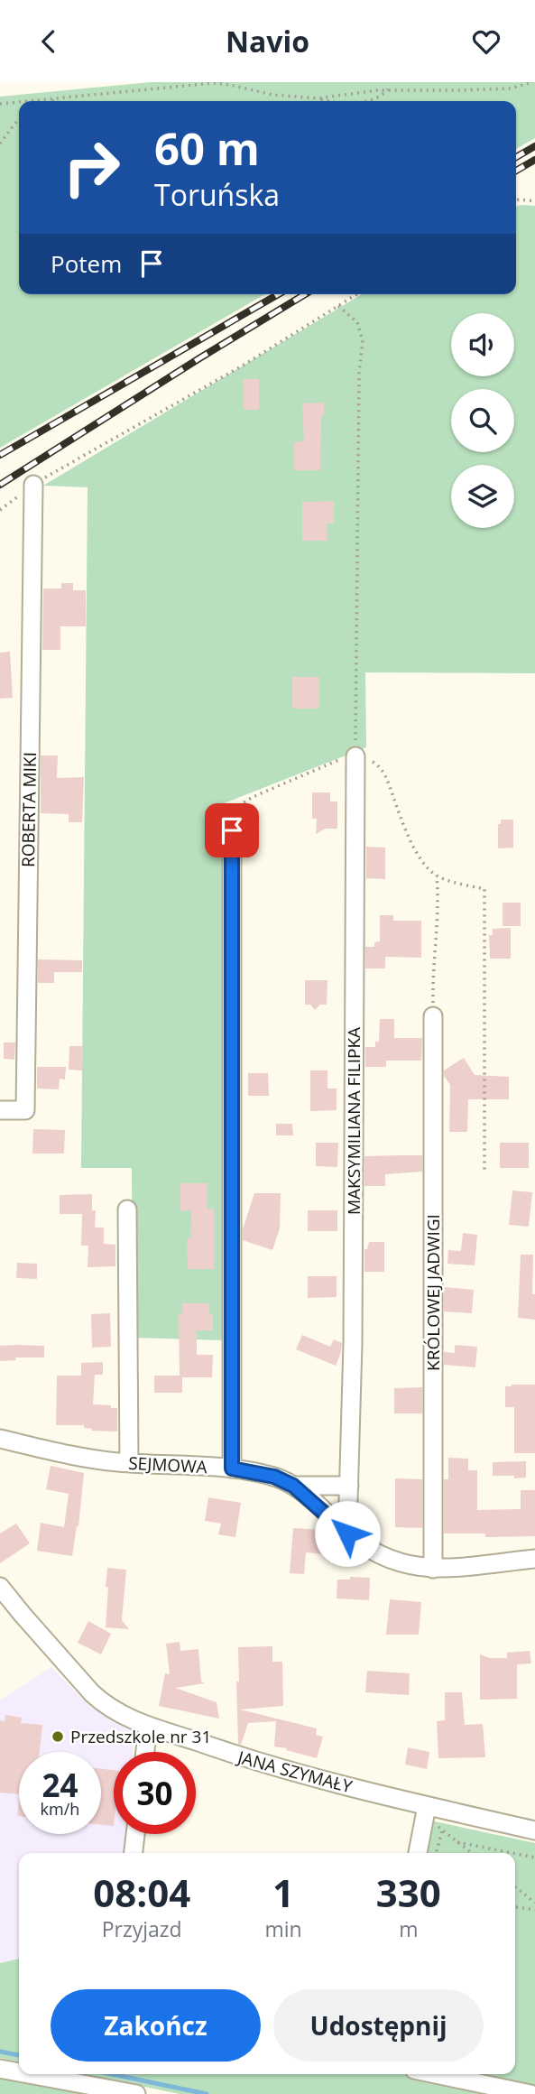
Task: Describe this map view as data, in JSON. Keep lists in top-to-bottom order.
{
  "streets": {
    "street": [
      "ROBERTA MIKI",
      "MAKSYMILIANA FILIPKA",
      "KRÓLOWEJ JADWIGI",
      "SEJMOWA",
      "JANA SZYMAŁY"
    ]
  },
  "crossings": [
    ["MAKSYMILIANA FILIPKA", "SEJMOWA"],
    ["KRÓLOWEJ JADWIGI", "SEJMOWA"]
  ],
  "places": ["Przedszkole nr 31"],
  "page": {
    "header": "Navio",
    "turn": ["60 m", "Toruńska"],
    "then": "Potem",
    "speed": "24 km/h",
    "limit": "30",
    "eta": [
      "08:04",
      "Przyjazd",
      "1",
      "min",
      "330",
      "m"
    ],
    "buttons": ["Zakończ", "Udostępnij"]
  }
}
